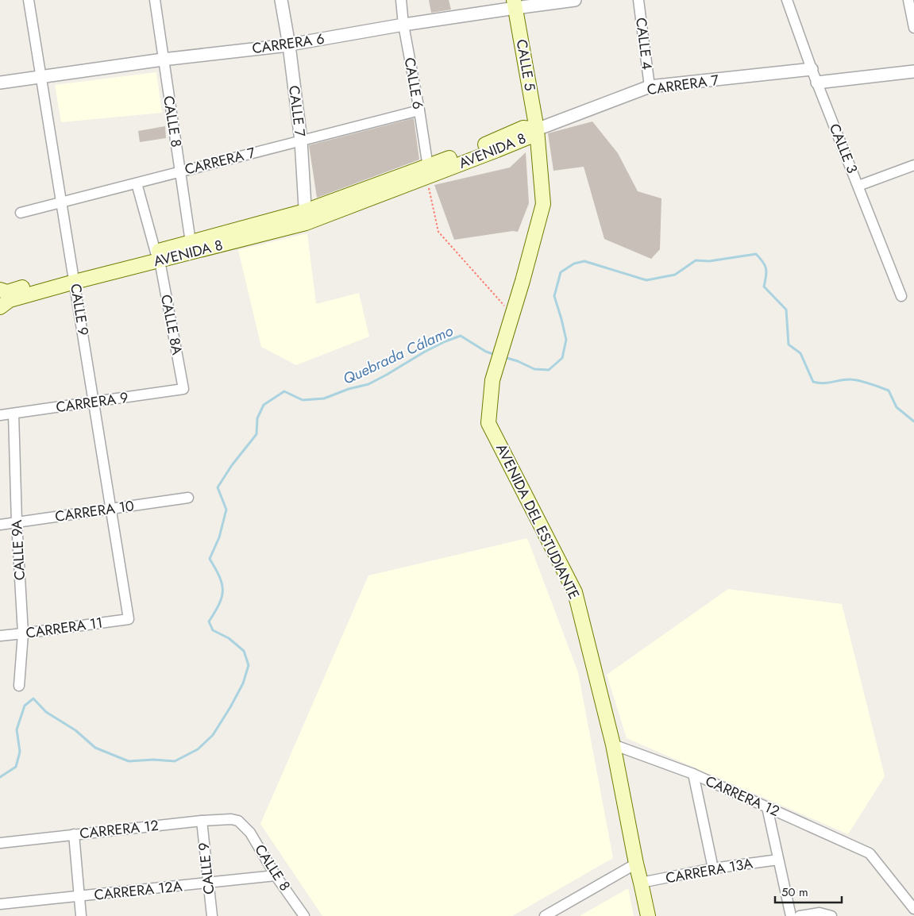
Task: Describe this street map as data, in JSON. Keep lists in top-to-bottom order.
{
  "streets": {
    "main road": ["CALLE 5", "AVENIDA 8", "AVENIDA DEL ESTUDIANTE"],
    "street": [
      "CARRERA 6",
      "CALLE 4",
      "CALLE 6",
      "CARRERA 7",
      "CALLE 7",
      "CALLE 8",
      "CALLE 3",
      "CALLE 9",
      "CALLE 8A",
      "CARRERA 9",
      "CARRERA 10",
      "CALLE 9A",
      "CARRERA 11",
      "CARRERA 12",
      "CARRERA 13A",
      "CARRERA 12A"
    ]
  },
  "crossings": [
    ["CARRERA 6", "CALLE 5"],
    ["CARRERA 6", "CALLE 6"],
    ["CARRERA 6", "CALLE 7"],
    ["CARRERA 6", "CALLE 8"],
    ["CARRERA 6", "CALLE 9"],
    ["CALLE 4", "CARRERA 7"],
    ["CALLE 5", "CARRERA 7"],
    ["CALLE 5", "AVENIDA 8"],
    ["CALLE 5", "AVENIDA DEL ESTUDIANTE"],
    ["CALLE 6", "CARRERA 7"],
    ["CALLE 6", "AVENIDA 8"],
    ["CARRERA 7", "CALLE 7"],
    ["CARRERA 7", "CALLE 8"],
    ["CARRERA 7", "CALLE 3"],
    ["CARRERA 7", "AVENIDA 8"],
    ["CARRERA 7", "CALLE 9"],
    ["CARRERA 7", "CALLE 8A"],
    ["CARRERA 7", "AVENIDA DEL ESTUDIANTE"],
    ["CALLE 7", "AVENIDA 8"],
    ["CALLE 8", "AVENIDA 8"],
    ["CALLE 8", "CARRERA 12"],
    ["CALLE 8", "CARRERA 12A"],
    ["AVENIDA 8", "CALLE 9"],
    ["AVENIDA 8", "CALLE 8A"],
    ["AVENIDA 8", "AVENIDA DEL ESTUDIANTE"],
    ["CALLE 9", "CARRERA 9"],
    ["CALLE 9", "CARRERA 10"],
    ["CALLE 9", "CARRERA 11"],
    ["CALLE 9", "CARRERA 12"],
    ["CALLE 9", "CARRERA 12A"],
    ["CALLE 8A", "CARRERA 9"],
    ["CARRERA 9", "CALLE 9A"],
    ["CARRERA 10", "CALLE 9A"],
    ["AVENIDA DEL ESTUDIANTE", "CARRERA 12"],
    ["AVENIDA DEL ESTUDIANTE", "CARRERA 13A"],
    ["CALLE 9A", "CARRERA 11"]
  ],
  "water": ["Quebrada Cálamo"],
  "scale_bar": "50 m"
}
